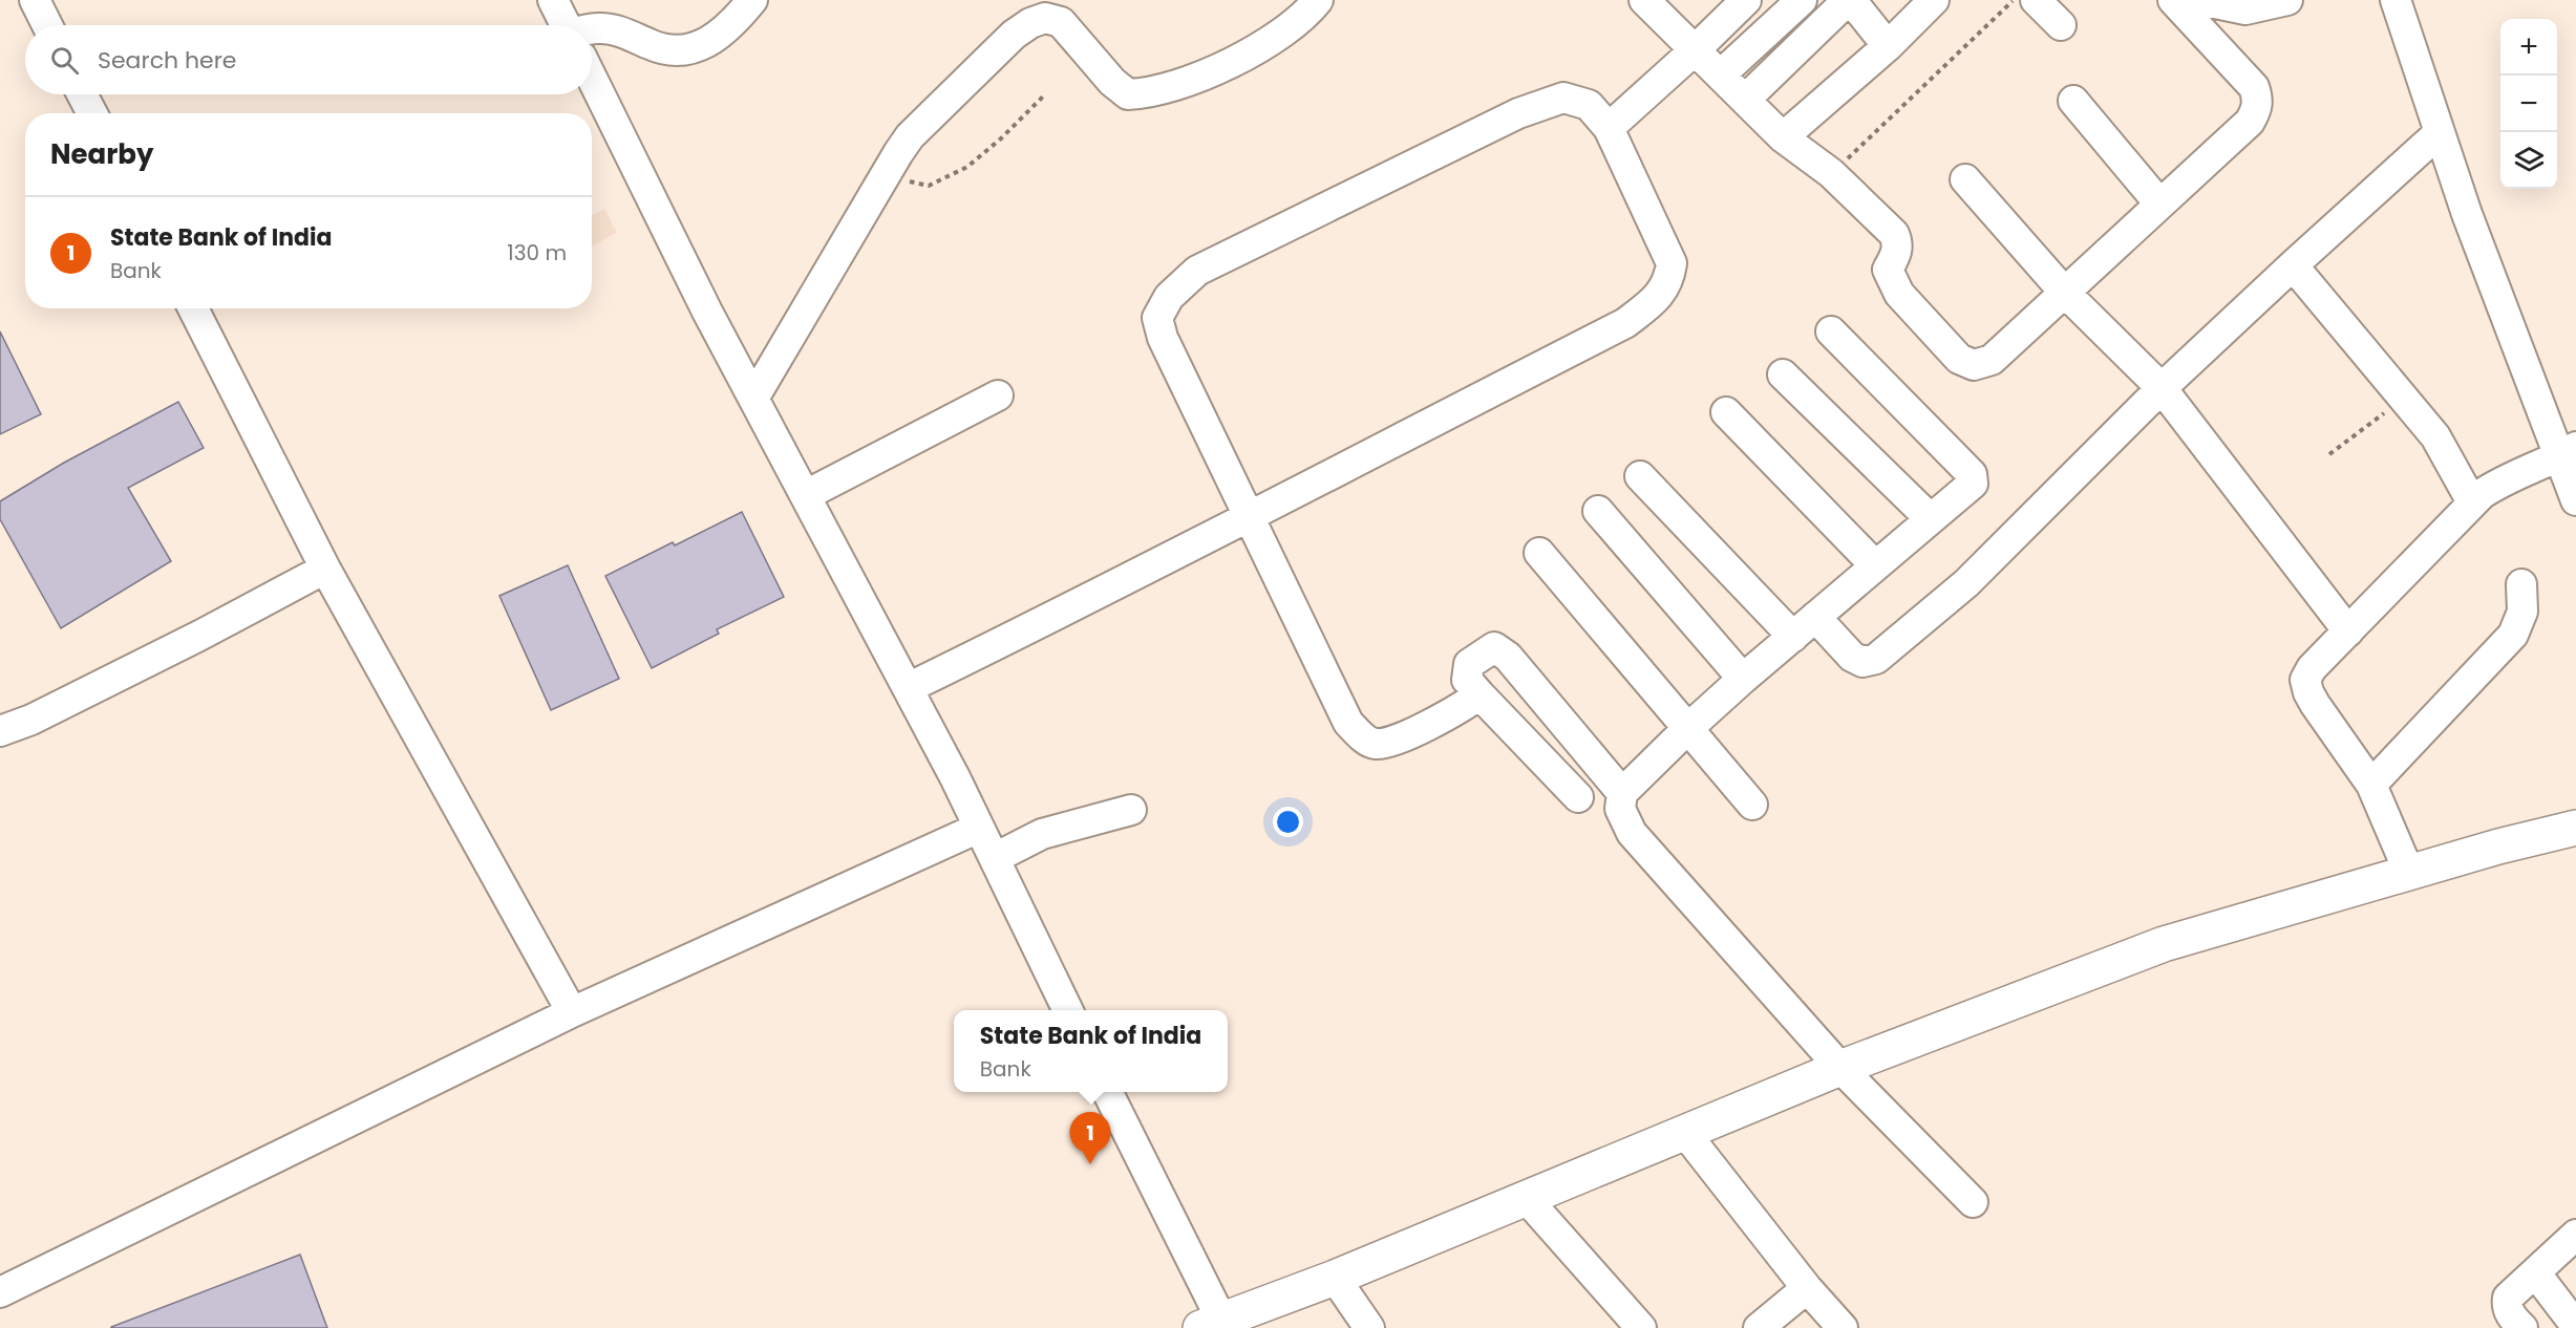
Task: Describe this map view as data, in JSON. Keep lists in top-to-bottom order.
{
  "page": {
    "map_buttons": ["+", "−"],
    "search": "Search here",
    "heading": "Nearby",
    "list": [
      {
        "mark": "1",
        "name": "State Bank of India",
        "note": "Bank",
        "value": "130 m"
      }
    ],
    "popup": ["State Bank of India", "Bank"],
    "pins": "1"
  }
}
